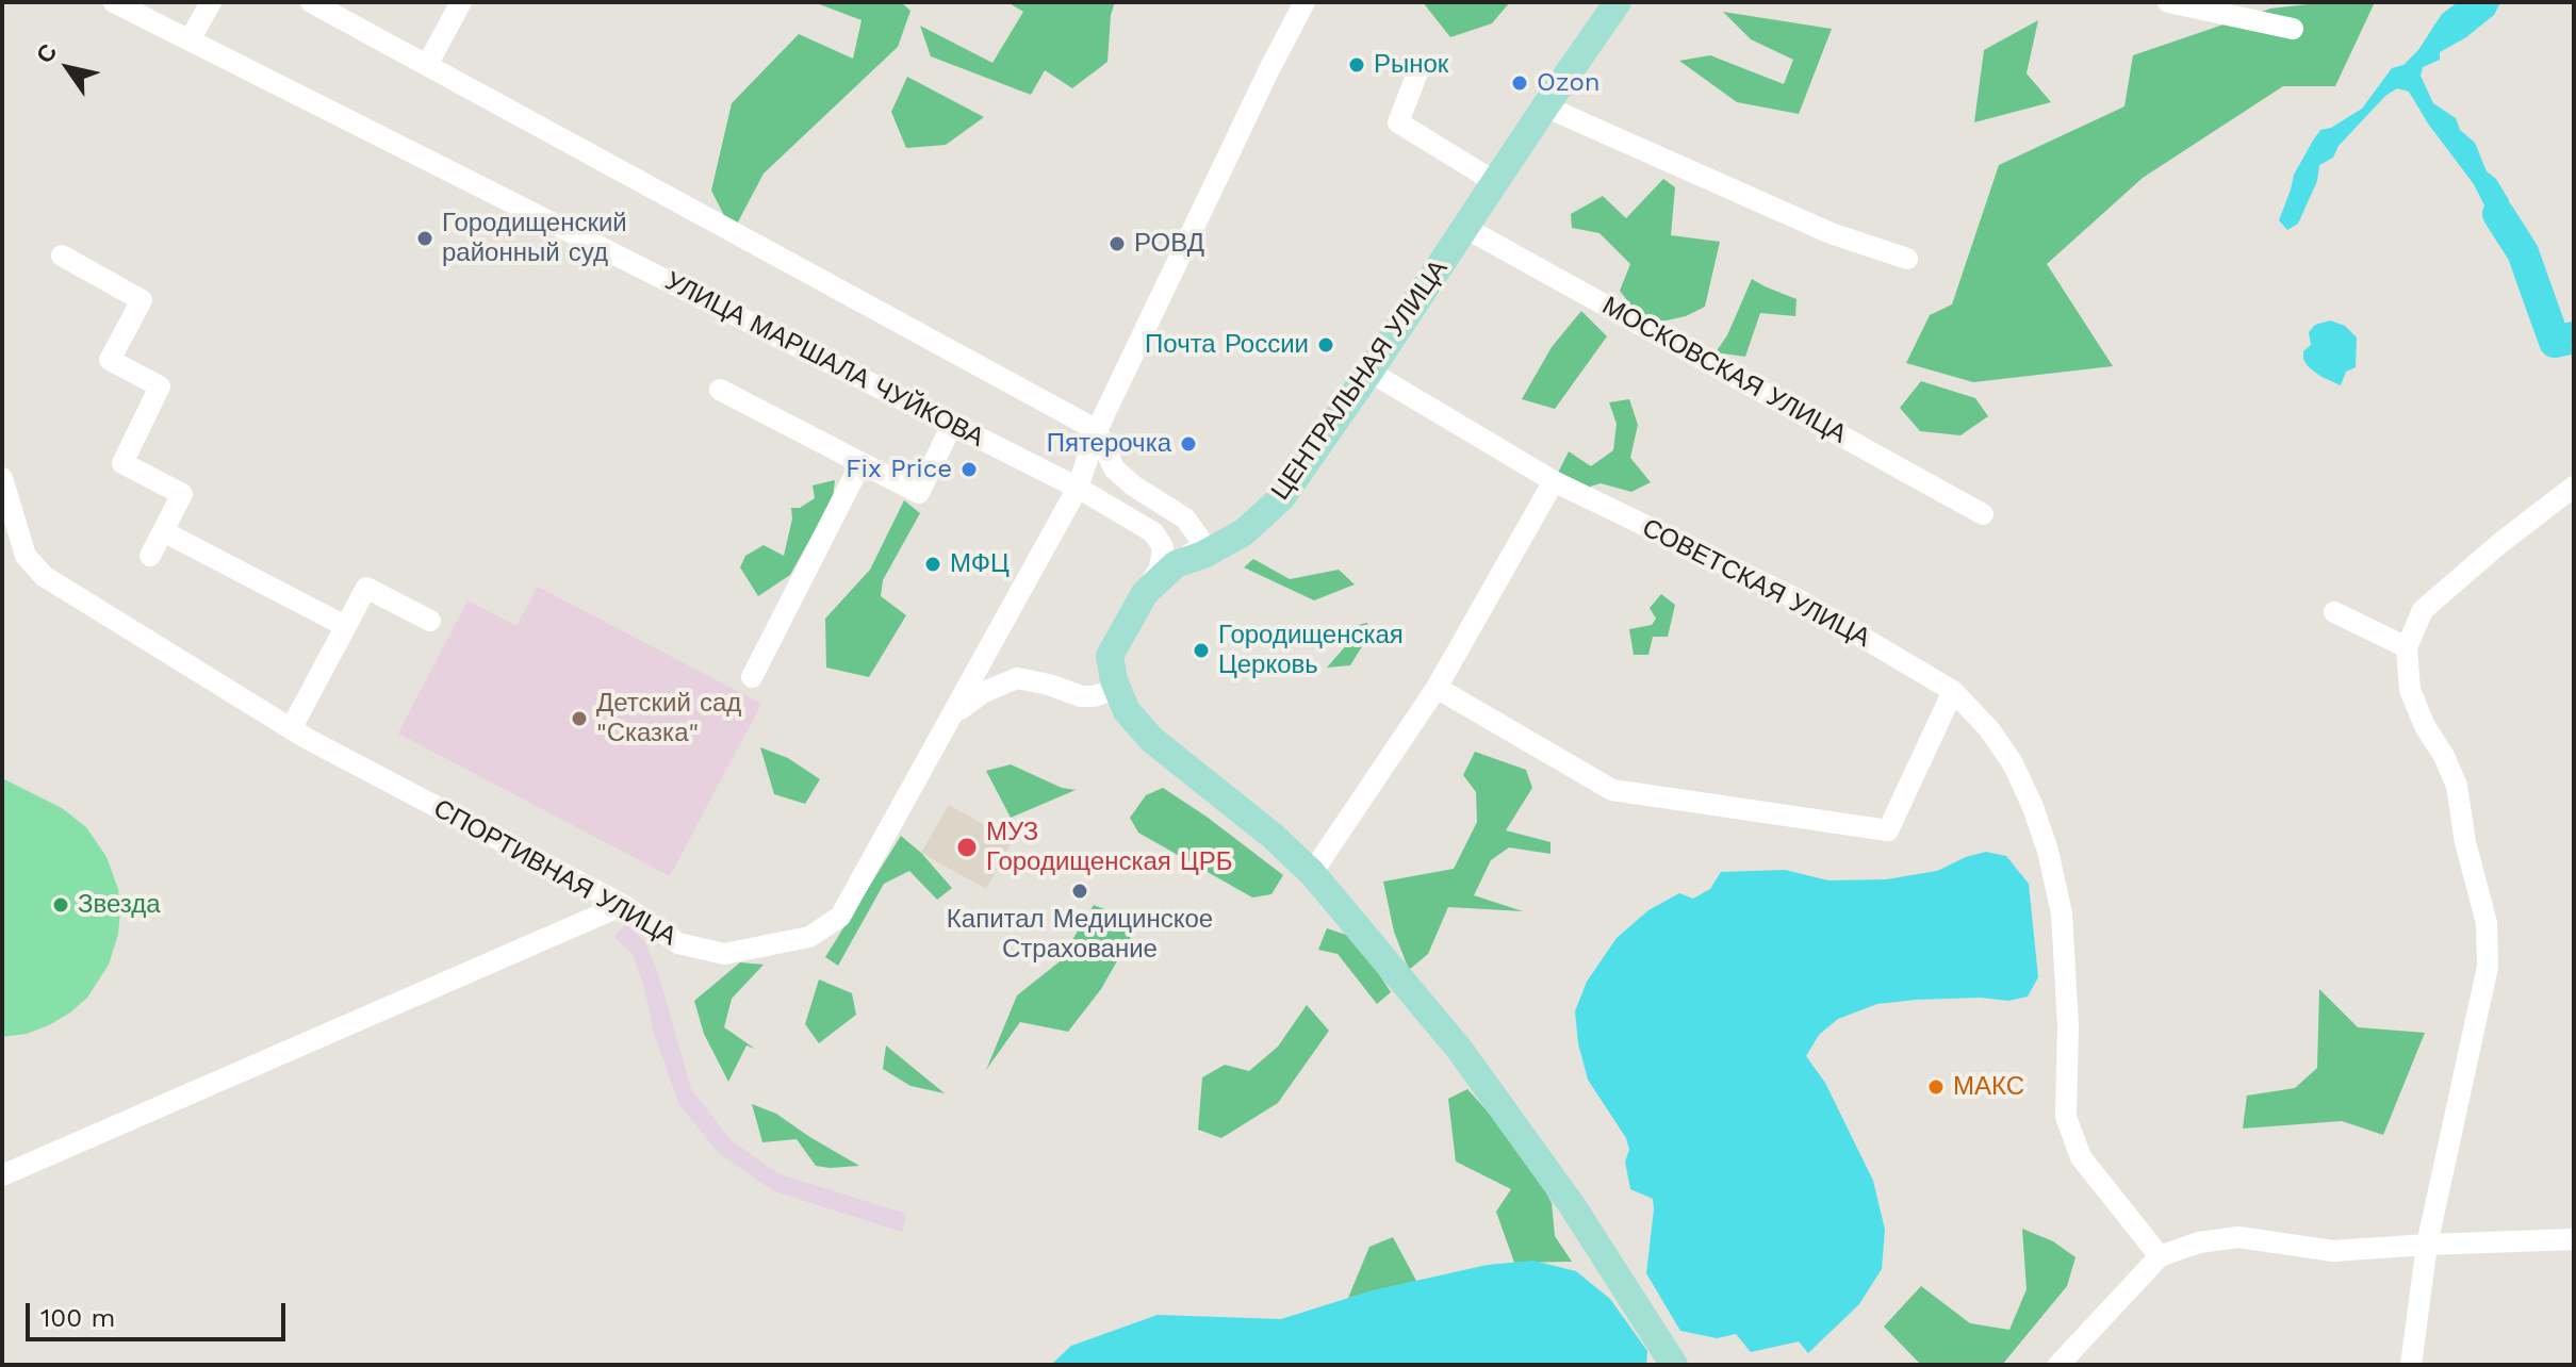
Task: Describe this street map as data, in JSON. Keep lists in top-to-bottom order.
{
  "streets": {
    "main road": ["ЦЕНТРАЛЬНАЯ УЛИЦА"],
    "street": [
      "УЛИЦА МАРШАЛА ЧУЙКОВА",
      "МОСКОВСКАЯ УЛИЦА",
      "СОВЕТСКАЯ УЛИЦА",
      "СПОРТИВНАЯ УЛИЦА"
    ]
  },
  "crossings": [
    ["УЛИЦА МАРШАЛА ЧУЙКОВА", "СПОРТИВНАЯ УЛИЦА"],
    ["МОСКОВСКАЯ УЛИЦА", "ЦЕНТРАЛЬНАЯ УЛИЦА"],
    ["ЦЕНТРАЛЬНАЯ УЛИЦА", "СОВЕТСКАЯ УЛИЦА"]
  ],
  "places": [
    "Рынок",
    "Ozon",
    "Городищенский районный суд",
    "РОВД",
    "Почта России",
    "Пятерочка",
    "Fix Price",
    "МФЦ",
    "Городищенская Церковь",
    "Детский сад \"Сказка\"",
    "МУЗ Городищенская ЦРБ",
    "Капитал Медицинское Страхование",
    "Звезда",
    "МАКС"
  ],
  "scale_bar": "100 m",
  "north": "top left"
}
